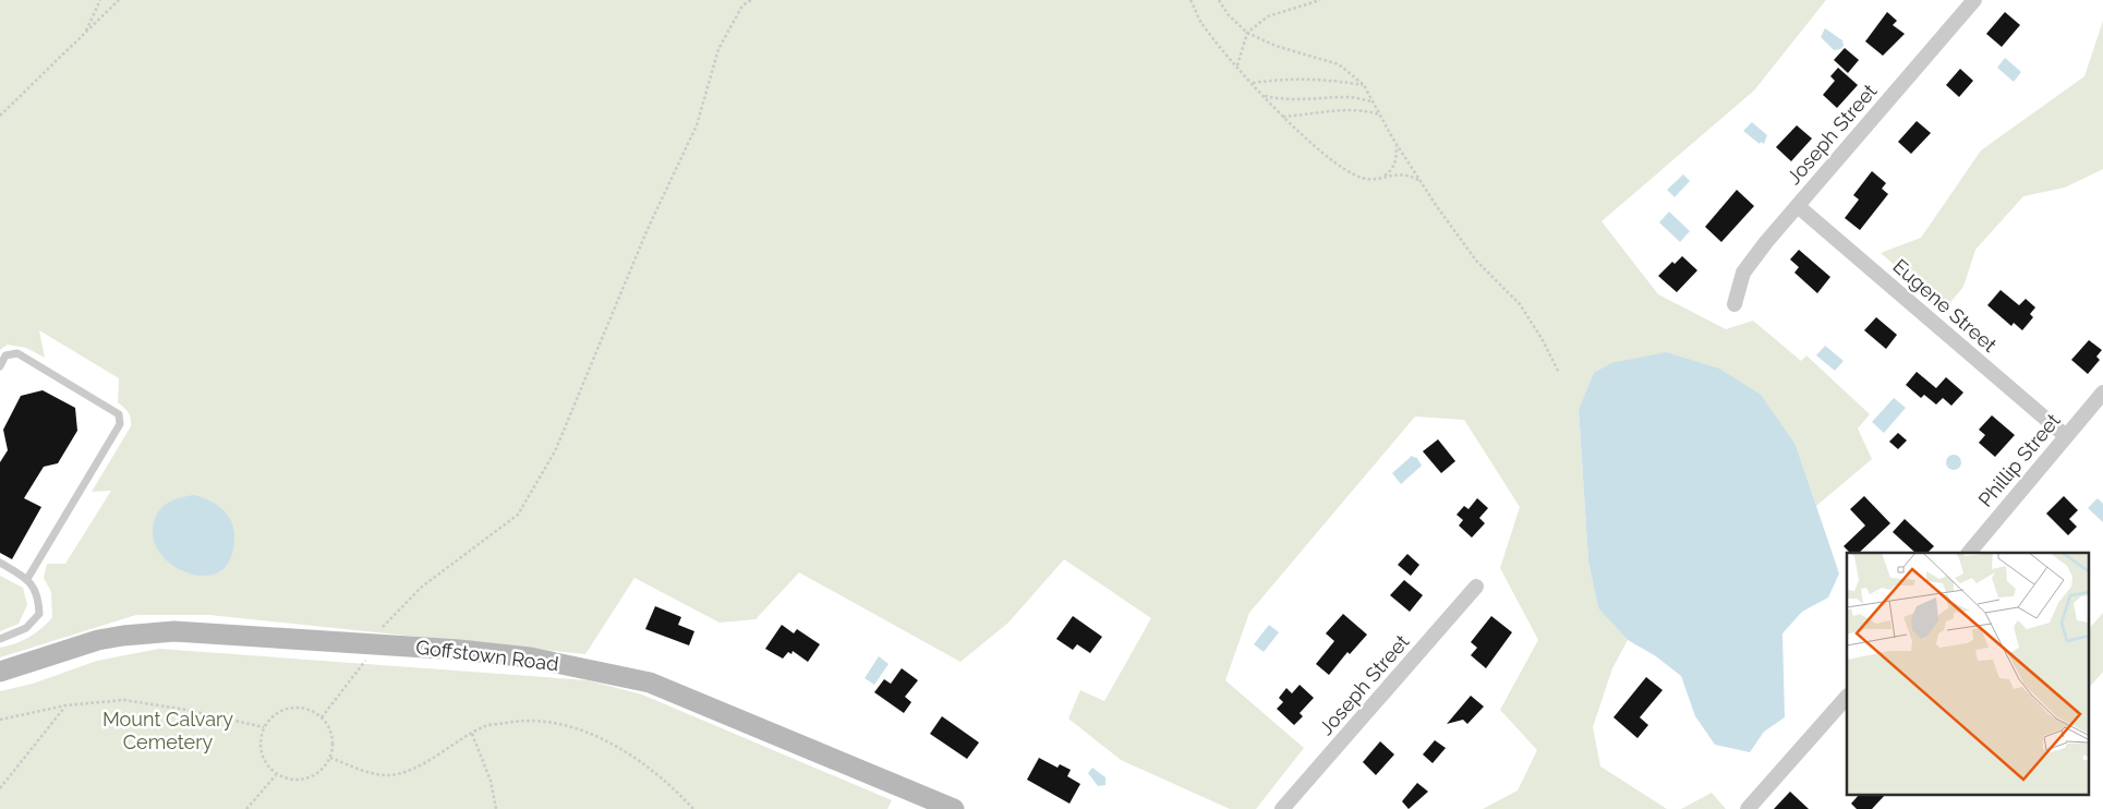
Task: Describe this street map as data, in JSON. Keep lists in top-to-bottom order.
{
  "streets": {
    "main road": ["Goffstown Road"],
    "street": ["Joseph Street", "Eugene Street", "Phillip Street"]
  },
  "crossings": [
    ["Joseph Street", "Eugene Street"],
    ["Eugene Street", "Phillip Street"]
  ],
  "parks": ["Mount Calvary Cemetery"]
}
